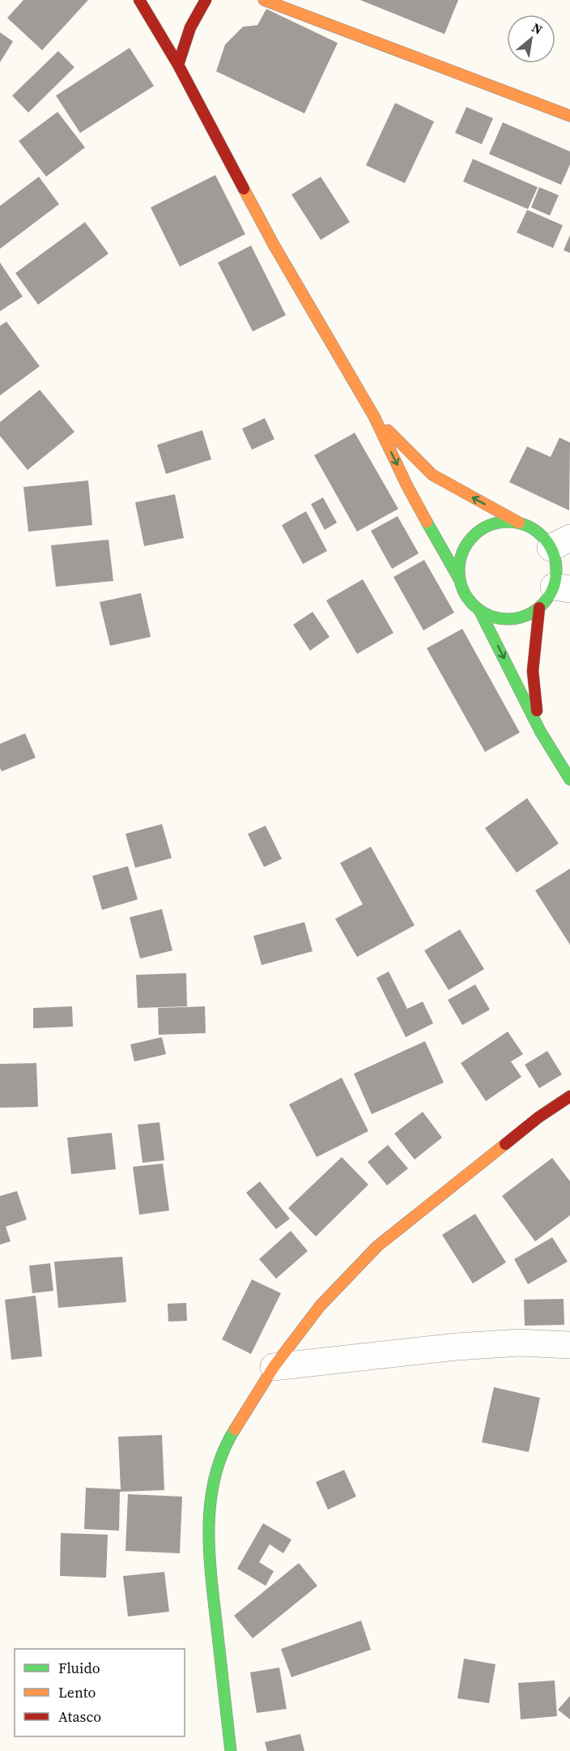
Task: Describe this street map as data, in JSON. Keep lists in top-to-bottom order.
{
  "legend": ["Fluido", "Lento", "Atasco"],
  "north": "top right"
}
